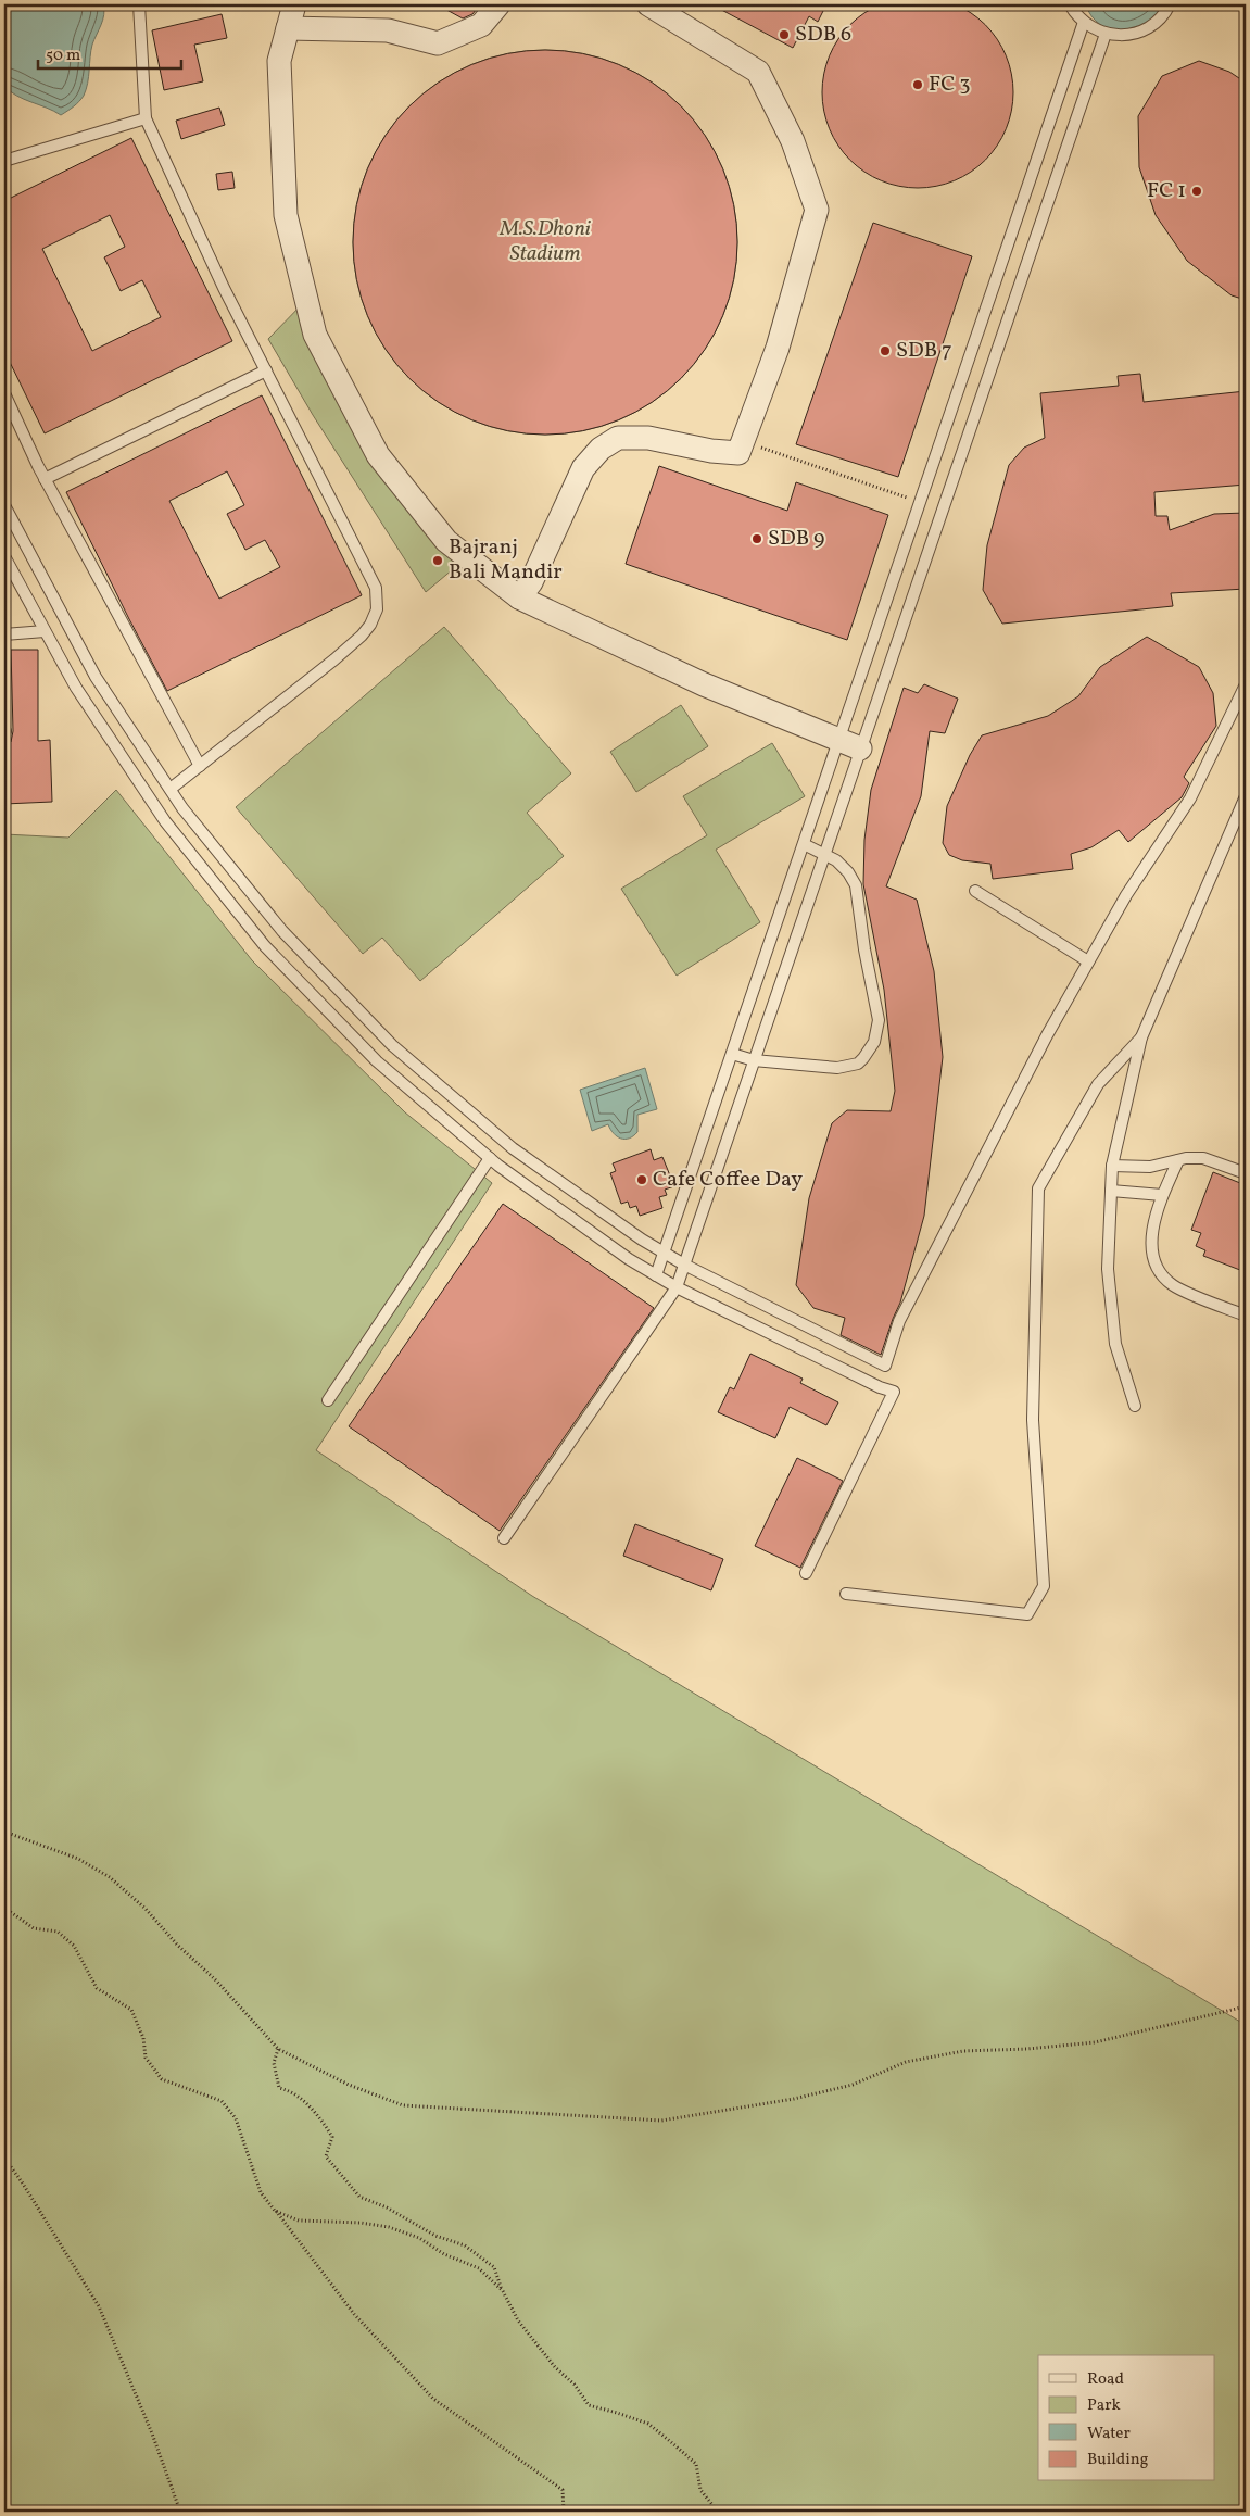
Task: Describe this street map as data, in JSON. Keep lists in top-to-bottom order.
{
  "parks": ["M.S.Dhoni Stadium"],
  "places": [
    "SDB 6",
    "FC 3",
    "FC 1",
    "SDB 7",
    "SDB 9",
    "Bajranj Bali Mandir",
    "Cafe Coffee Day"
  ],
  "legend": [
    "Road",
    "Park",
    "Water",
    "Building"
  ],
  "scale_bar": "50 m"
}
